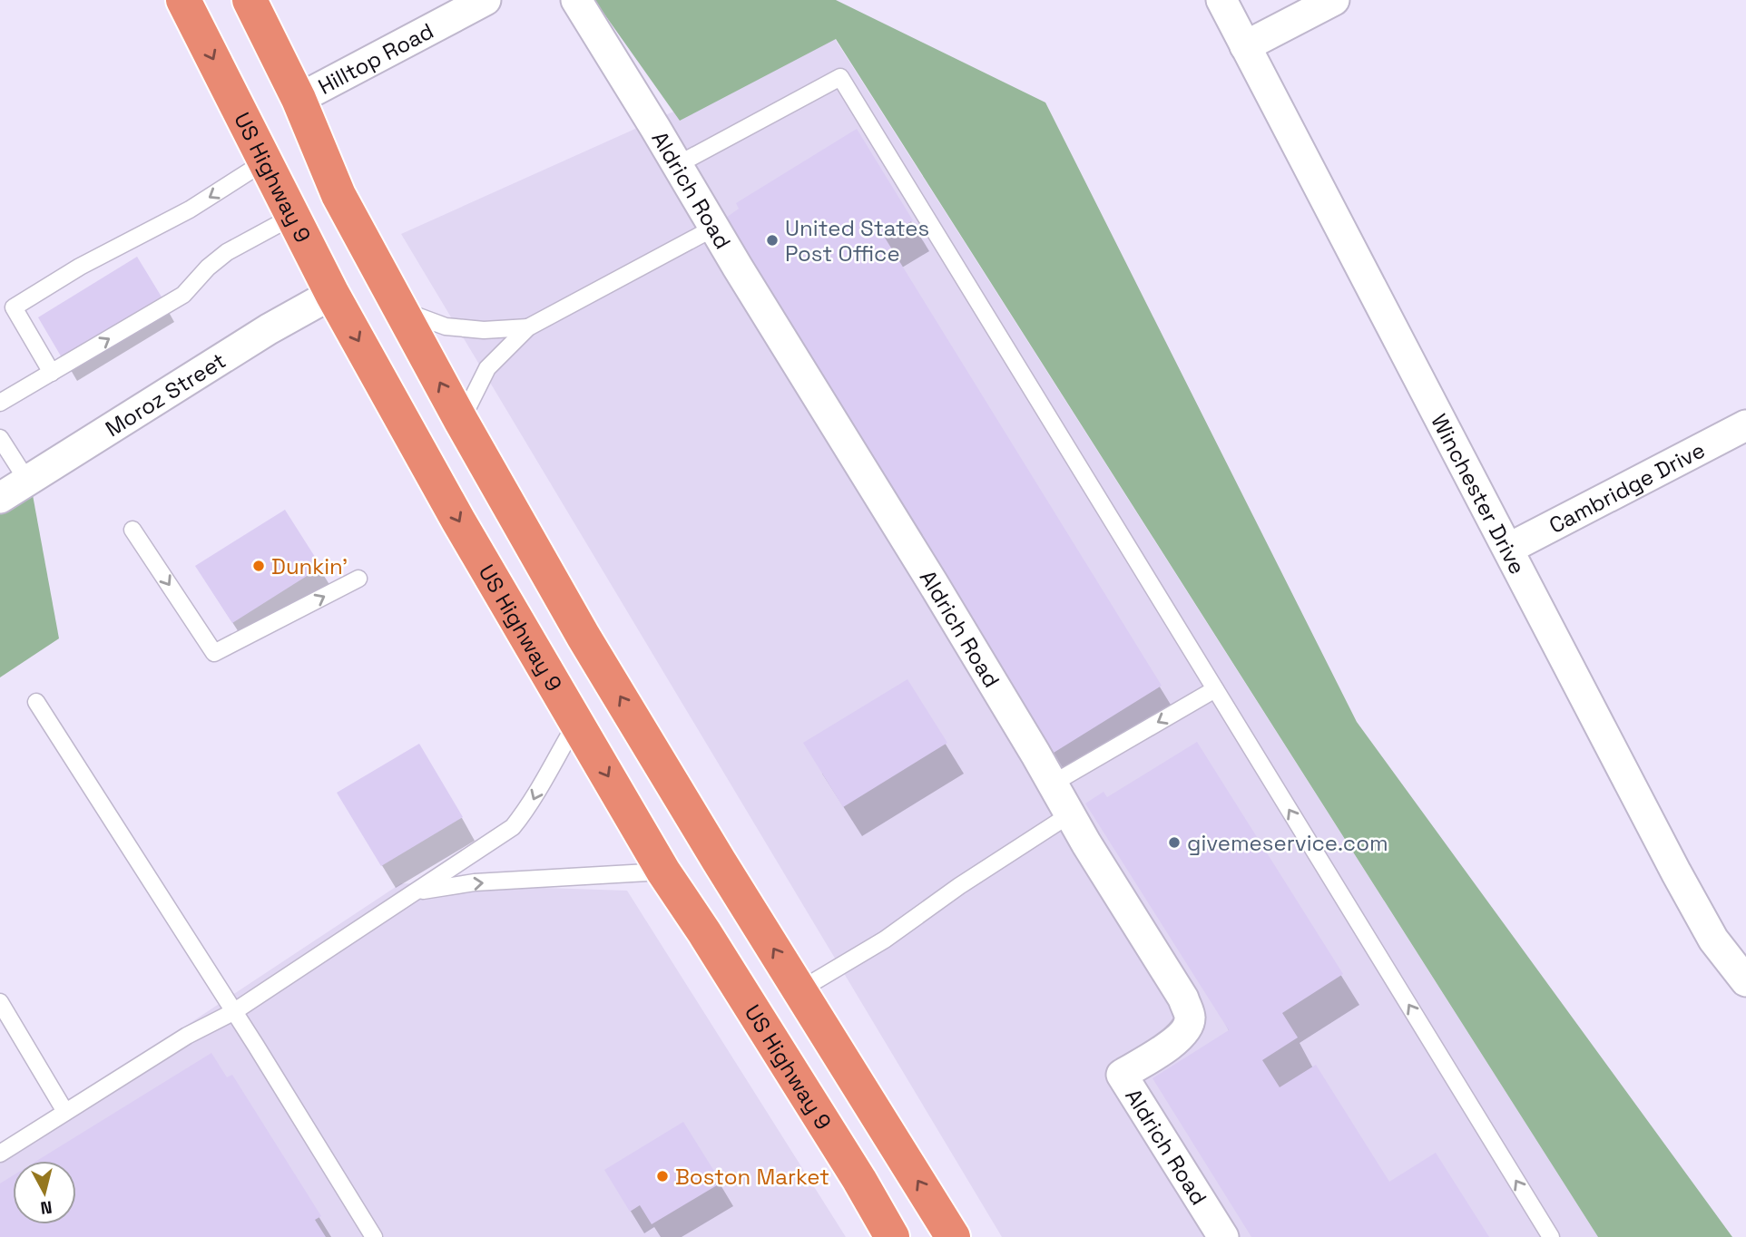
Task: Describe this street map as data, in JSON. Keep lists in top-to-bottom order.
{
  "streets": {
    "highway": ["US Highway 9"],
    "street": [
      "Hilltop Road",
      "Aldrich Road",
      "Moroz Street",
      "Cambridge Drive",
      "Winchester Drive"
    ]
  },
  "crossings": [
    ["US Highway 9", "Moroz Street"],
    ["Cambridge Drive", "Winchester Drive"]
  ],
  "places": [
    "United States Post Office",
    "Dunkin'",
    "givemeservice.com",
    "Boston Market"
  ],
  "north": "bottom"
}
